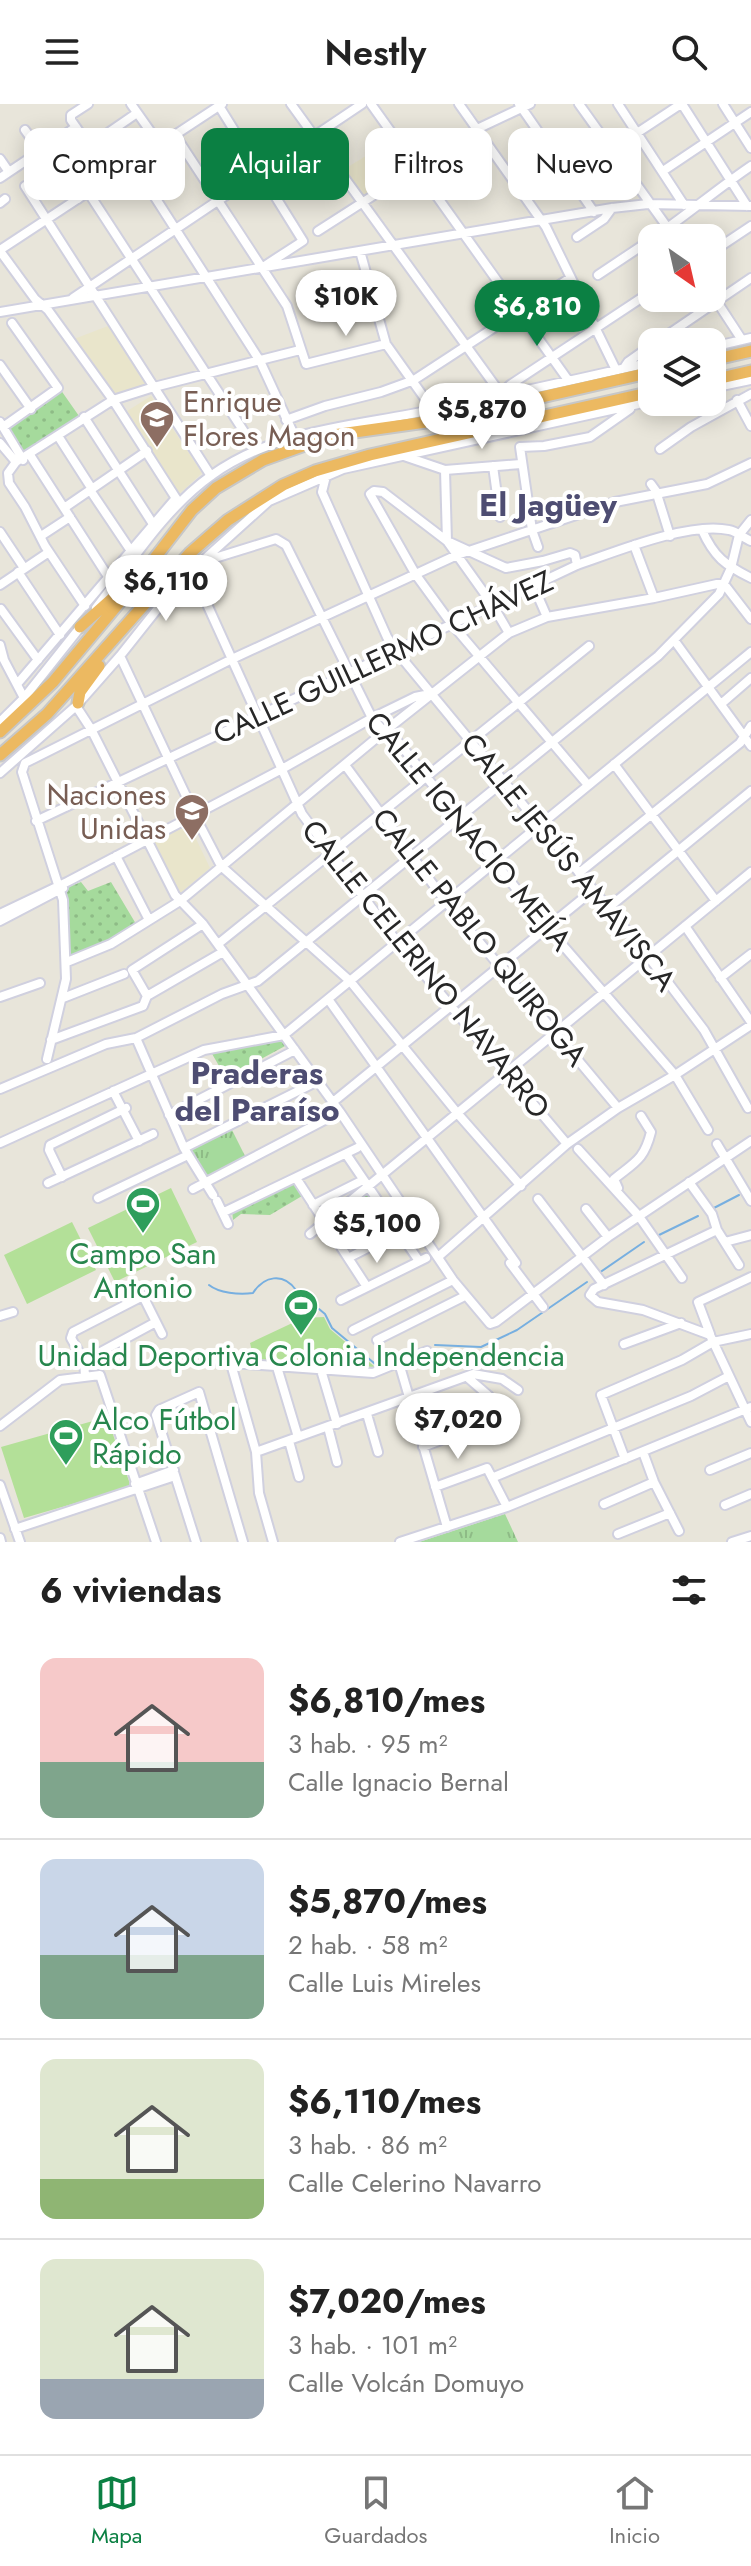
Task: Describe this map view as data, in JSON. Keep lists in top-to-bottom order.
{
  "streets": {
    "street": [
      "CALLE GUILLERMO CHÁVEZ",
      "CALLE IGNACIO MEJÍA",
      "CALLE JESÚS AMAVISCA",
      "CALLE PABLO QUIROGA",
      "CALLE CELERINO NAVARRO"
    ]
  },
  "crossings": [
    ["CALLE GUILLERMO CHÁVEZ", "CALLE IGNACIO MEJÍA"],
    ["CALLE GUILLERMO CHÁVEZ", "CALLE JESÚS AMAVISCA"],
    ["CALLE GUILLERMO CHÁVEZ", "CALLE CELERINO NAVARRO"]
  ],
  "districts": ["El Jagüey", "Praderas del Paraíso"],
  "places": {
    "school or university": ["Enrique Flores Magon", "Naciones Unidas"],
    "sports": ["Campo San Antonio", "Unidad Deportiva Colonia Independencia", "Alco Fútbol Rápido"]
  },
  "north": "bottom right",
  "page": {
    "header": "Nestly",
    "chip": [
      "Comprar",
      "Alquilar",
      "Filtros",
      "Nuevo"
    ],
    "price": [
      "$10K",
      "$6,810",
      "$5,870",
      "$6,110",
      "$5,100",
      "$7,020"
    ],
    "heading": "6 viviendas",
    "list": [
      {
        "name": "$6,810/mes",
        "note": "3 hab. · 95 m² · Calle Ignacio Bernal"
      },
      {
        "name": "$5,870/mes",
        "note": "2 hab. · 58 m² · Calle Luis Mireles"
      },
      {
        "name": "$6,110/mes",
        "note": "3 hab. · 86 m² · Calle Celerino Navarro"
      },
      {
        "name": "$7,020/mes",
        "note": "3 hab. · 101 m² · Calle Volcán Domuyo"
      }
    ],
    "tabs": ["Mapa", "Guardados", "Inicio"]
  }
}
